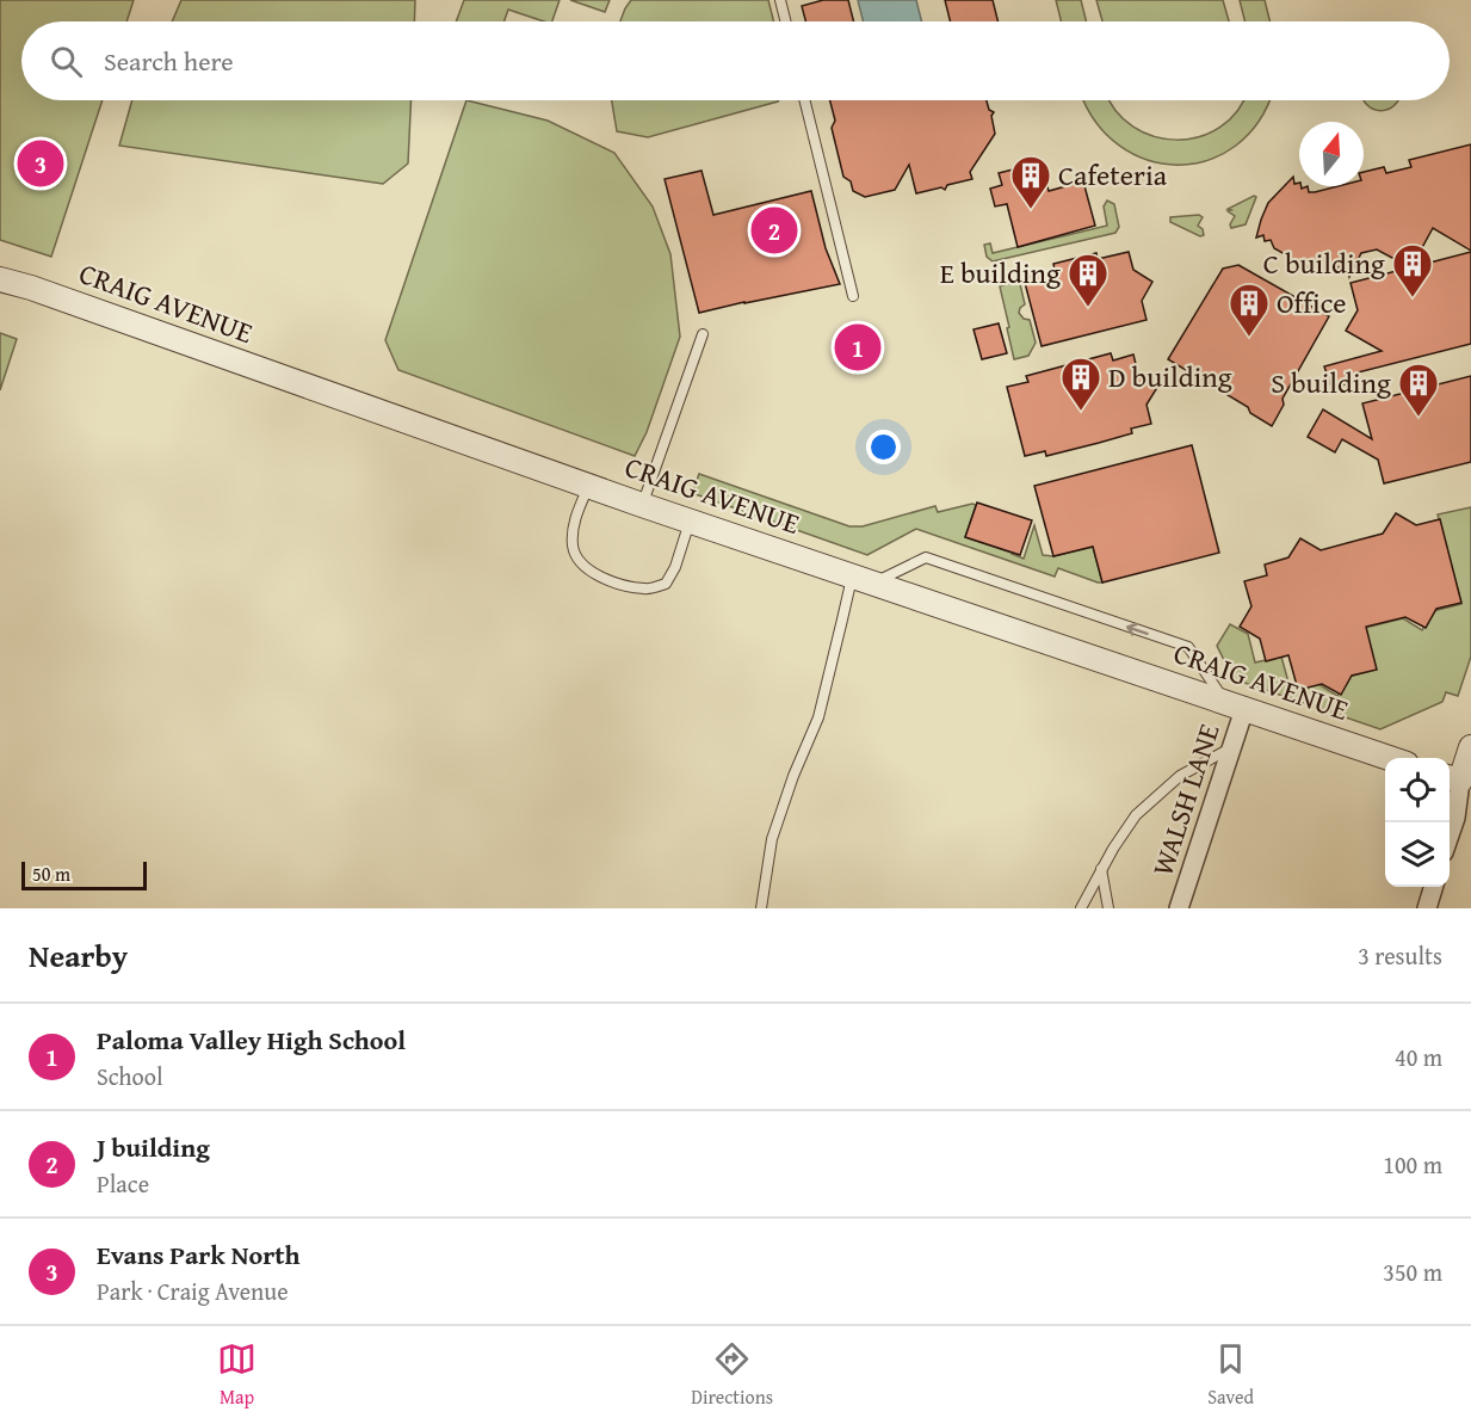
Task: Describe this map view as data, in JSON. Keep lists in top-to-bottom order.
{
  "streets": {
    "street": ["CRAIG AVENUE", "WALSH LANE"]
  },
  "crossings": [
    ["CRAIG AVENUE", "WALSH LANE"]
  ],
  "places": {
    "building": [
      "Cafeteria",
      "C building",
      "E building",
      "Office",
      "D building",
      "S building"
    ]
  },
  "scale_bar": "50 m",
  "north": "top",
  "page": {
    "search": "Search here",
    "pins": ["3", "2", "1"],
    "scale": "50 m",
    "heading": ["Nearby", "3 results"],
    "list": [
      {
        "mark": "1",
        "name": "Paloma Valley High School",
        "note": "School",
        "value": "40 m"
      },
      {
        "mark": "2",
        "name": "J building",
        "note": "Place",
        "value": "100 m"
      },
      {
        "mark": "3",
        "name": "Evans Park North",
        "note": "Park · Craig Avenue",
        "value": "350 m"
      }
    ],
    "nav": ["Map", "Directions", "Saved"]
  }
}
